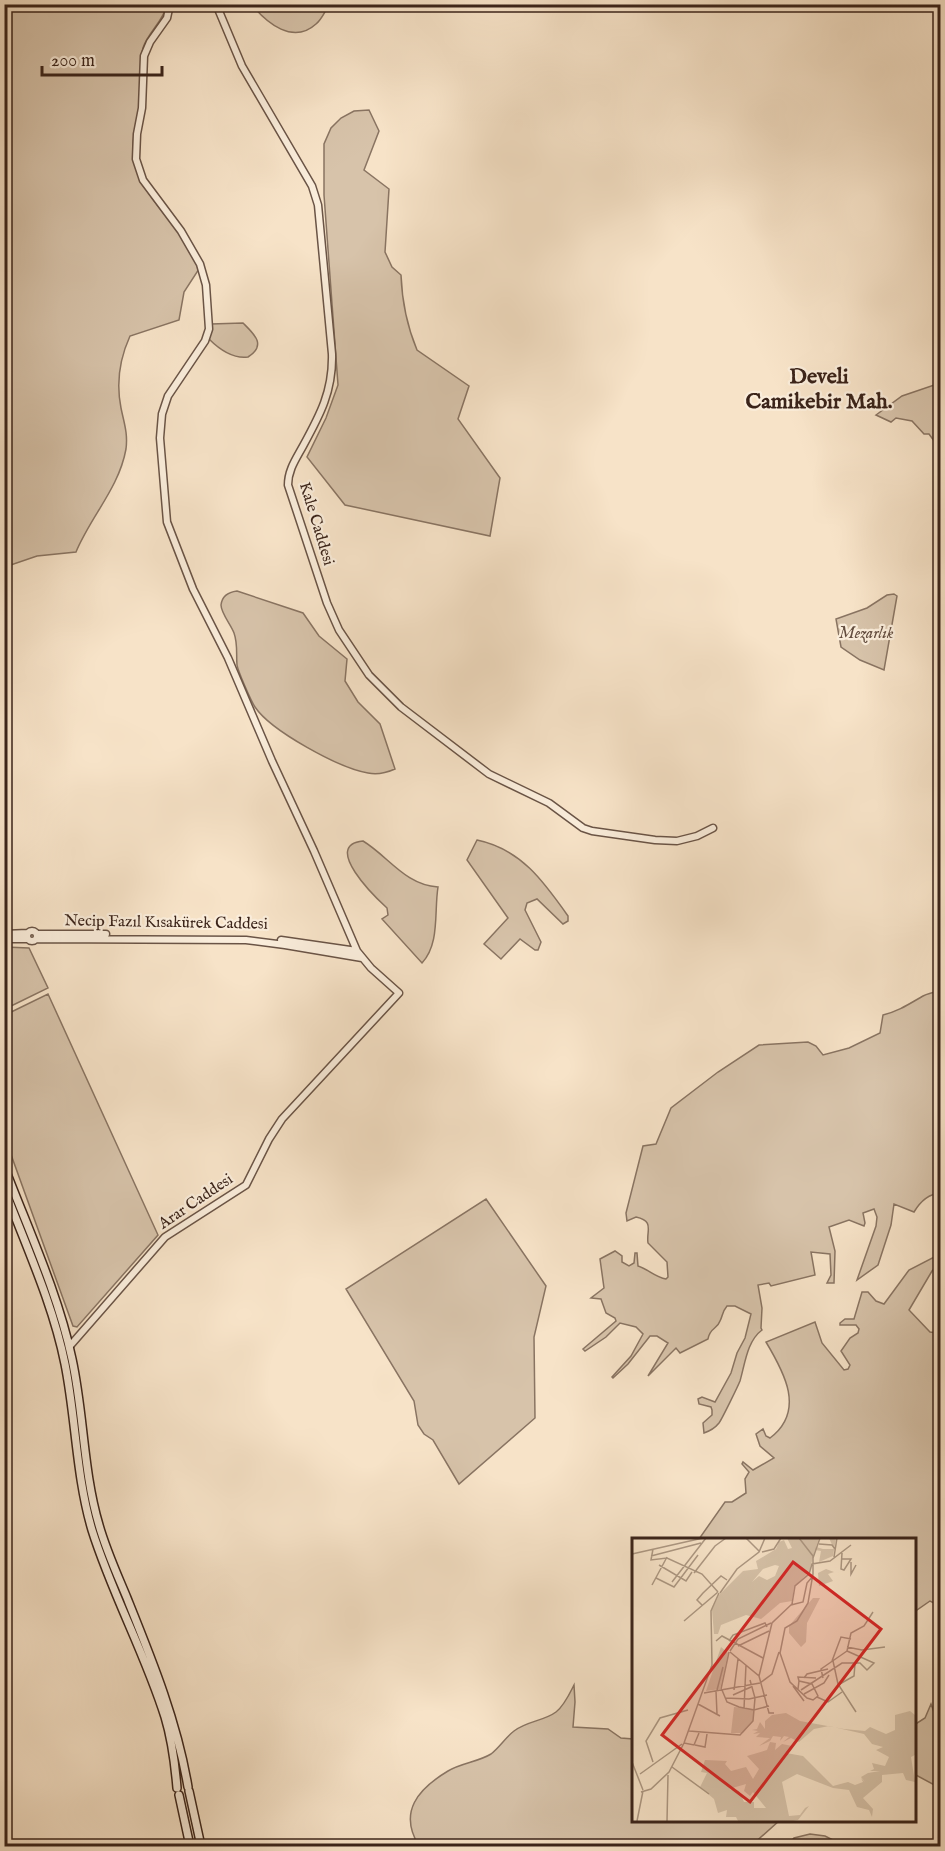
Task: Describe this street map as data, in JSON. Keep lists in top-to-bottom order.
{
  "streets": {
    "street": ["Kale Caddesi", "Necip Fazıl Kısakürek Caddesi", "Arar Caddesi"]
  },
  "crossings": [
    ["Necip Fazıl Kısakürek Caddesi", "Arar Caddesi"]
  ],
  "districts": ["Develi Camikebir Mah."],
  "parks": ["Mezarlık"],
  "scale_bar": "200 m"
}
